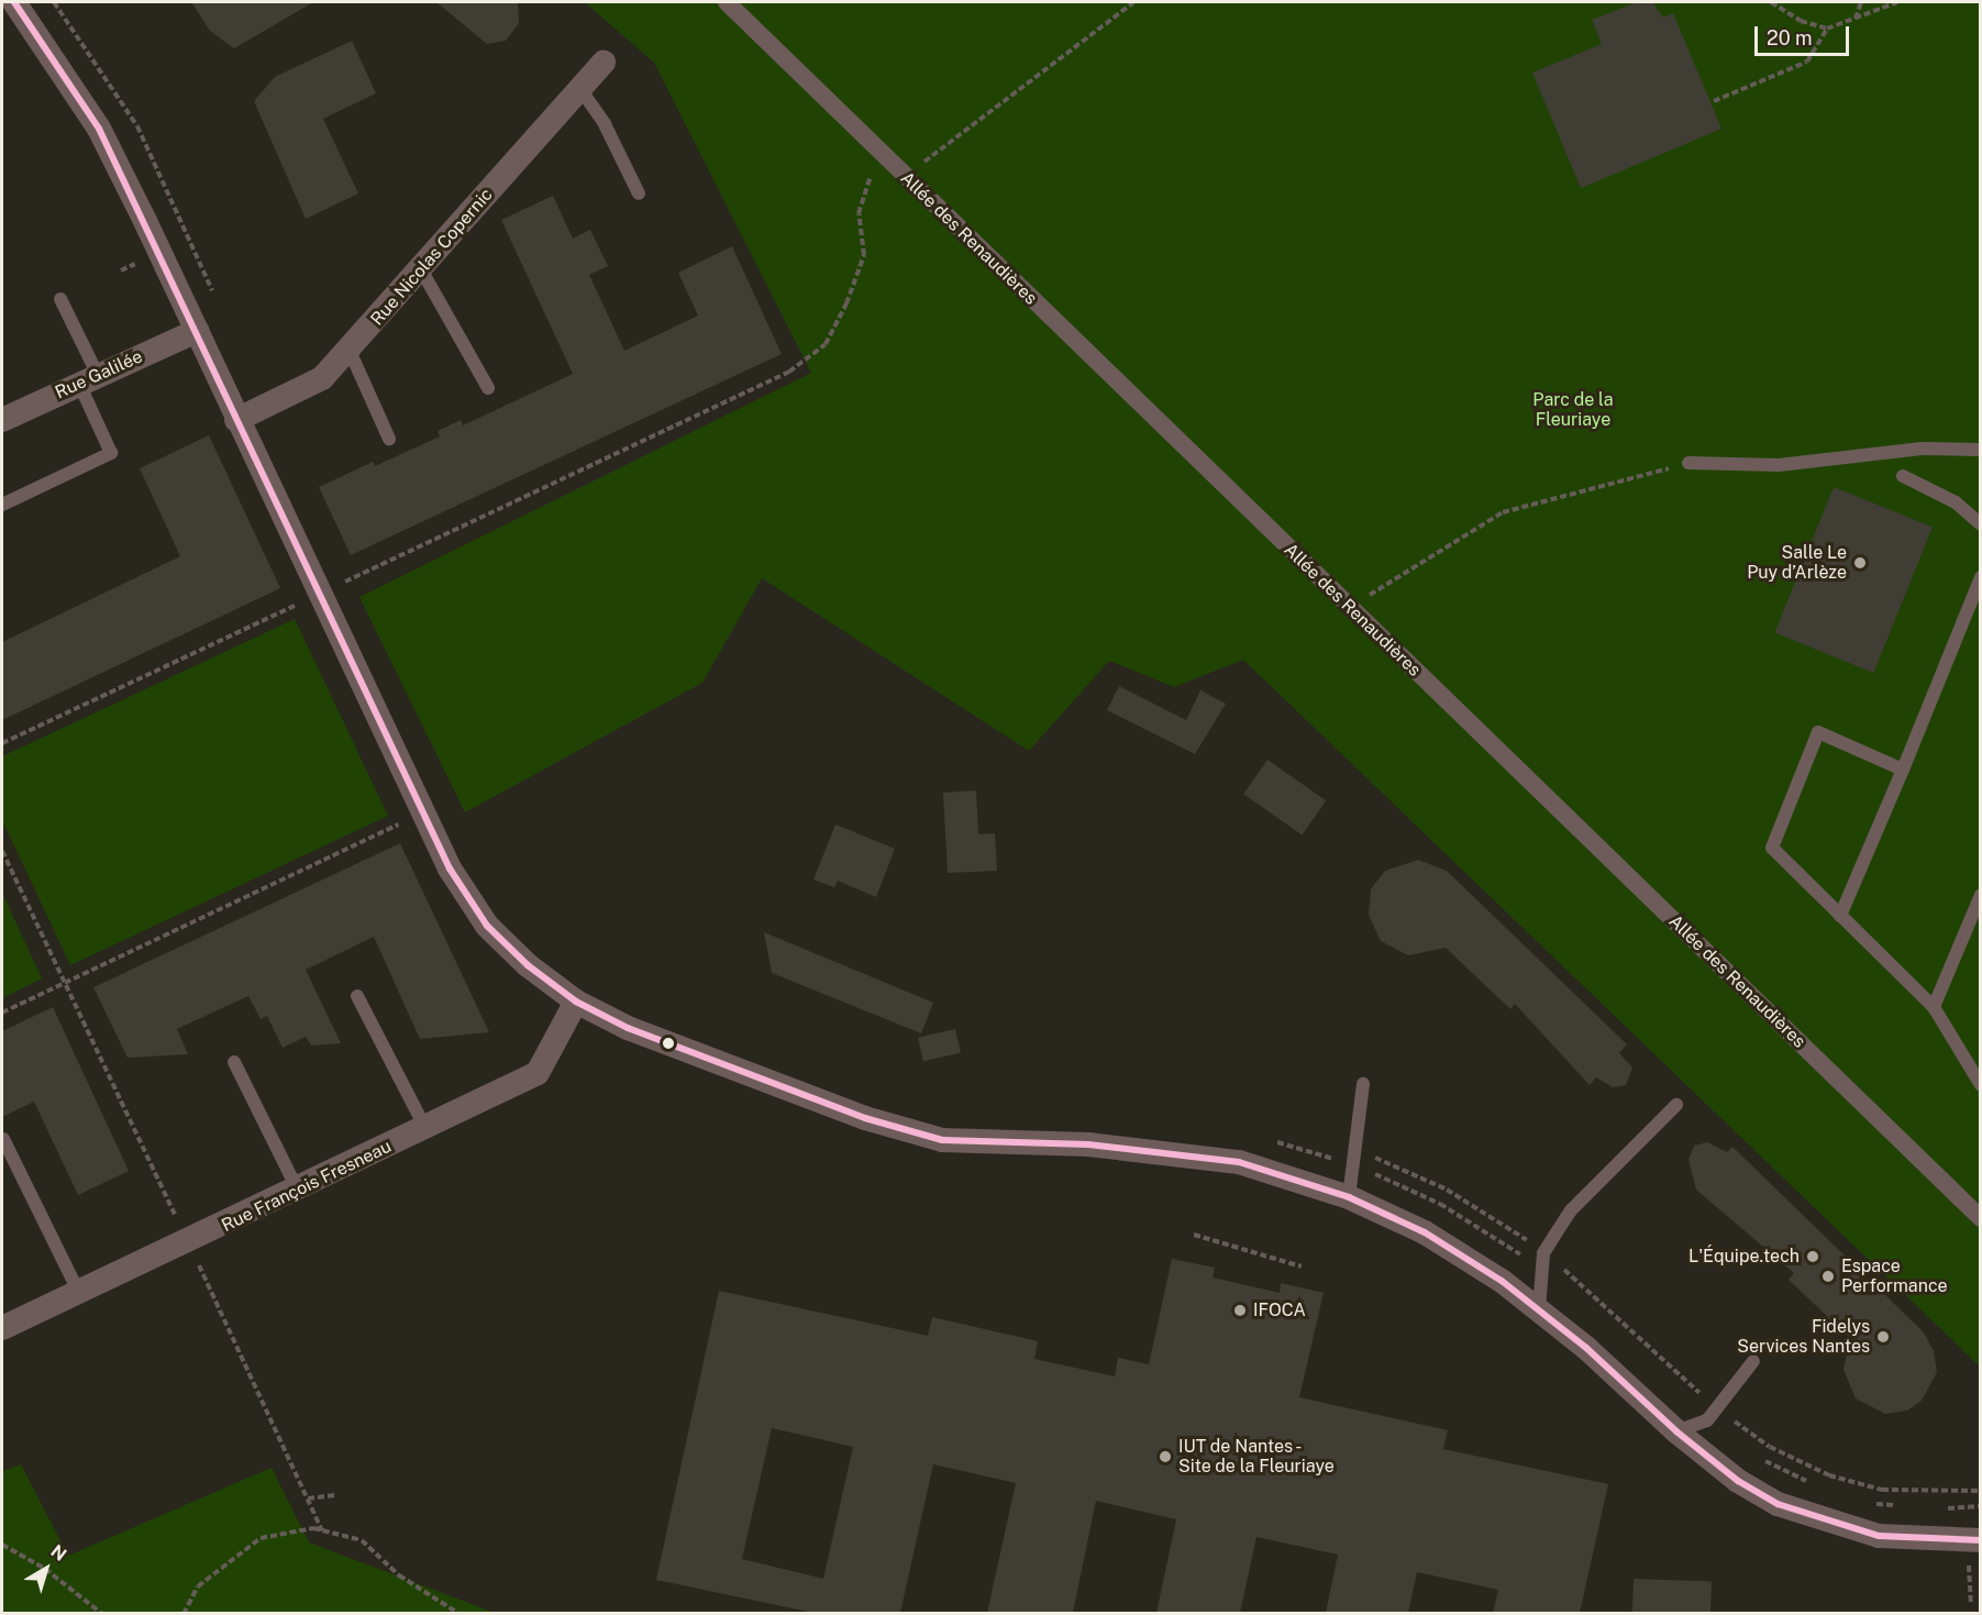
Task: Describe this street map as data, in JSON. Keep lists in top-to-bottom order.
{
  "streets": {
    "street": [
      "Allée des Renaudières",
      "Rue Nicolas Copernic",
      "Rue Galilée",
      "Rue François Fresneau"
    ]
  },
  "parks": ["Parc de la Fleuriaye"],
  "places": [
    "Salle Le Puy d’Arlèze",
    "L'Équipe.tech",
    "Espace Performance",
    "IFOCA",
    "Fidelys Services Nantes",
    "IUT de Nantes - Site de la Fleuriaye"
  ],
  "scale_bar": "20 m",
  "north": "top right"
}
